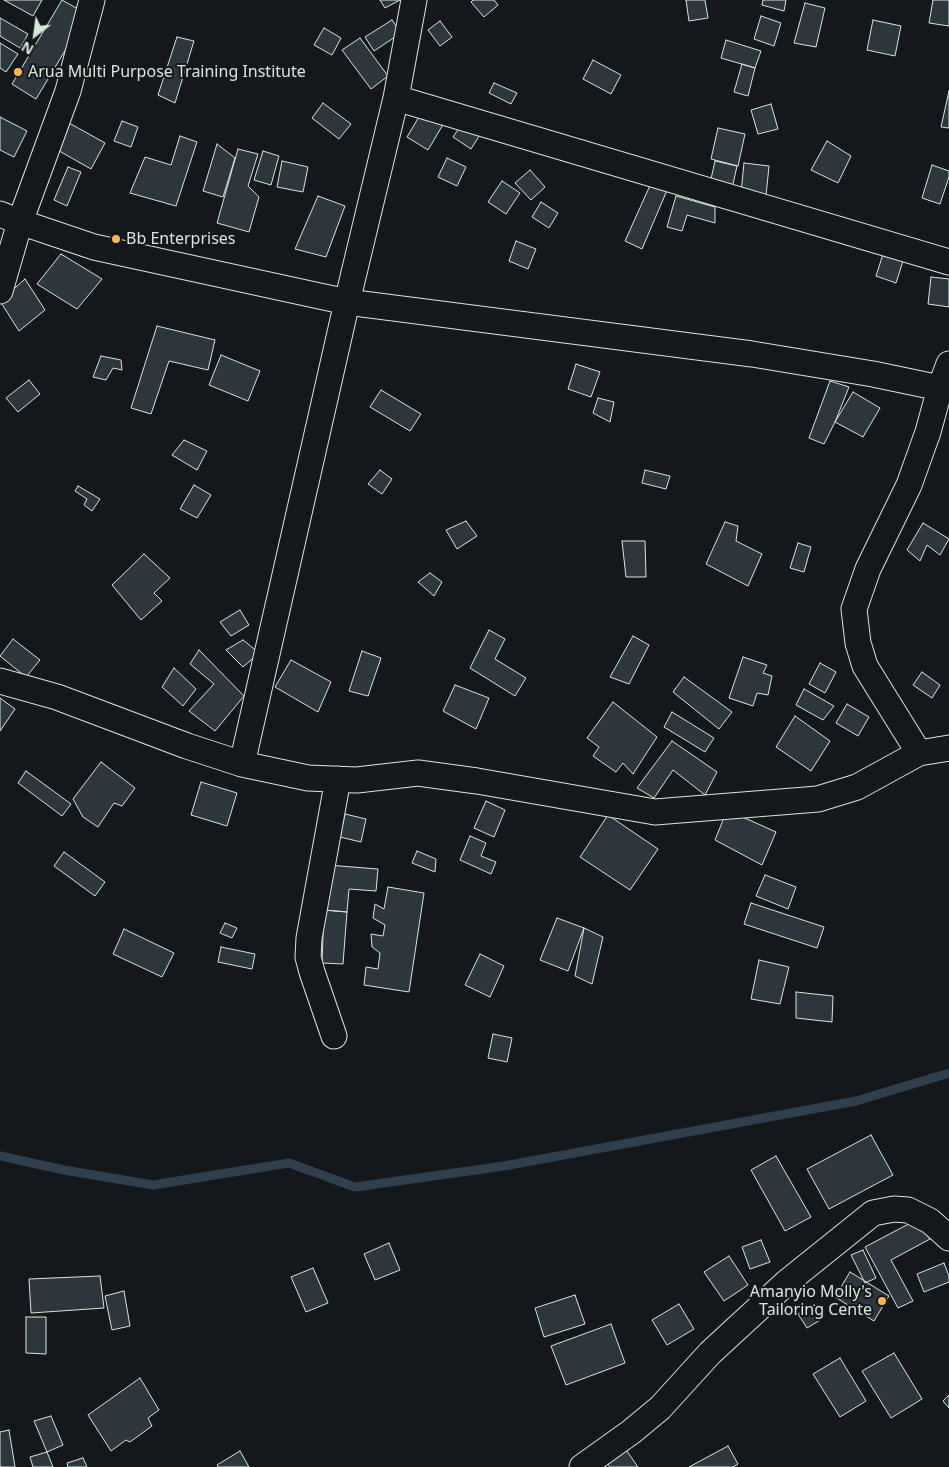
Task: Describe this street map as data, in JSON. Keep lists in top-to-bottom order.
{
  "places": ["Arua Multi Purpose Training Institute", "Bb Enterprises", "Amanyio Molly's Tailoring Cente"],
  "north": "bottom left"
}
